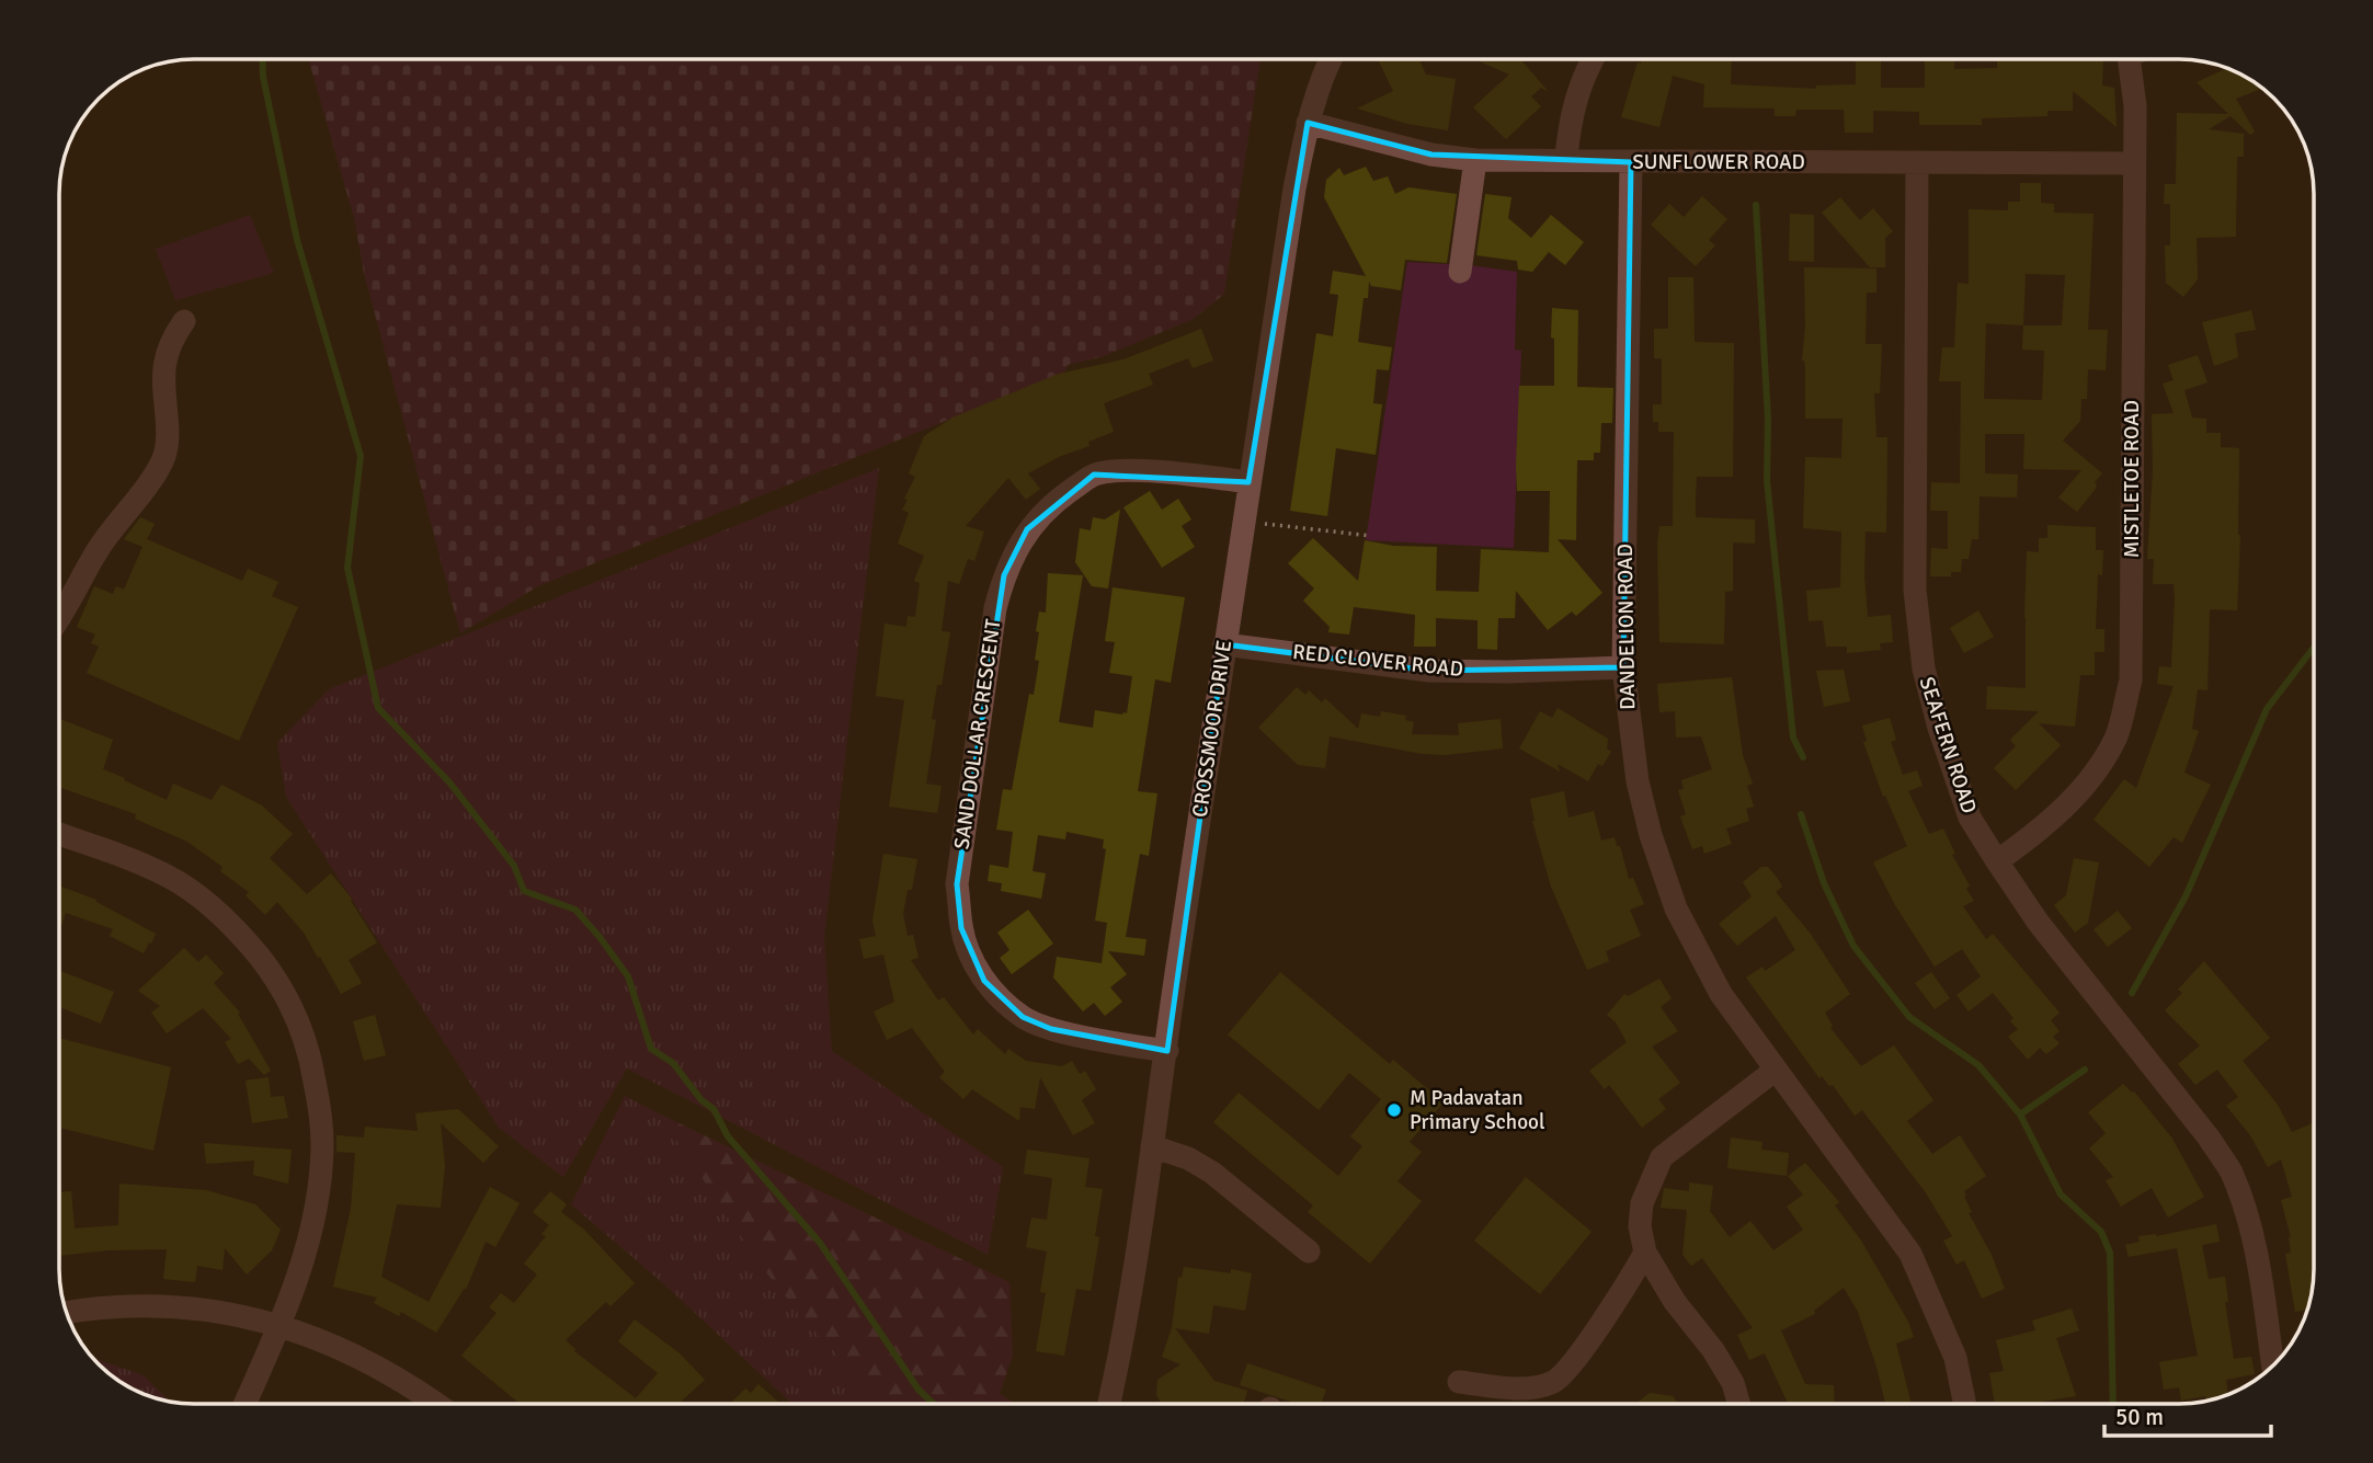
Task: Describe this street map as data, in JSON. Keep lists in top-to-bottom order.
{
  "streets": {
    "street": [
      "SUNFLOWER ROAD",
      "MISTLETOE ROAD",
      "DANDELION ROAD",
      "RED CLOVER ROAD",
      "CROSSMOOR DRIVE",
      "SAND DOLLAR CRESCENT",
      "SEAFERN ROAD"
    ]
  },
  "crossings": [
    ["SUNFLOWER ROAD", "MISTLETOE ROAD"],
    ["SUNFLOWER ROAD", "DANDELION ROAD"],
    ["SUNFLOWER ROAD", "CROSSMOOR DRIVE"],
    ["SUNFLOWER ROAD", "SEAFERN ROAD"],
    ["MISTLETOE ROAD", "SEAFERN ROAD"],
    ["DANDELION ROAD", "RED CLOVER ROAD"],
    ["RED CLOVER ROAD", "CROSSMOOR DRIVE"],
    ["CROSSMOOR DRIVE", "SAND DOLLAR CRESCENT"]
  ],
  "places": ["M Padavatan Primary School"],
  "scale_bar": "50 m"
}
